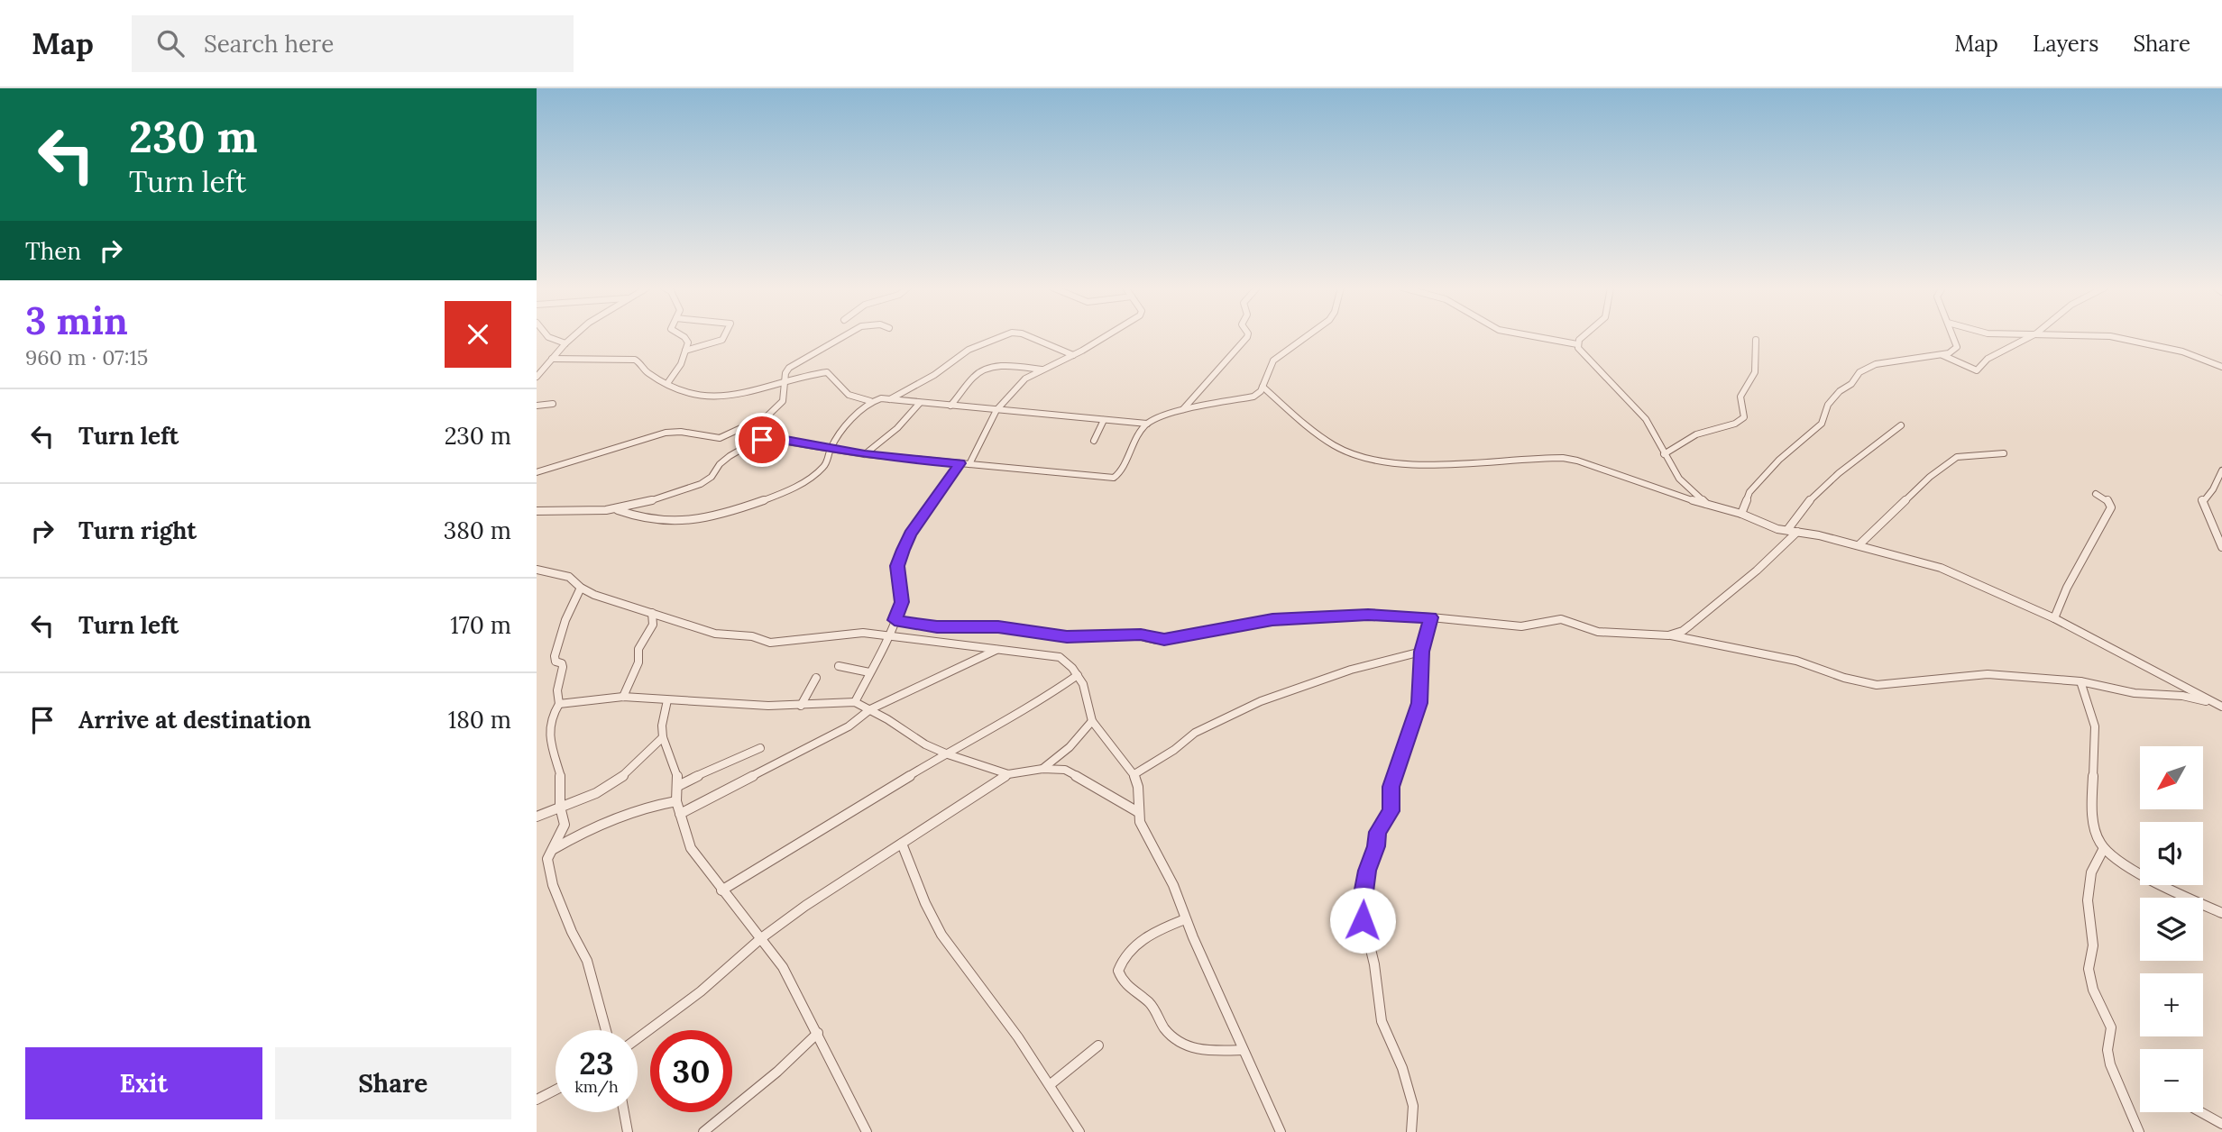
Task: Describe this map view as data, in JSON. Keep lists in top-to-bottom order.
{
  "north": "bottom left",
  "page": {
    "header": "Map",
    "search": "Search here",
    "nav": ["Map", "Layers", "Share"],
    "turn": ["230 m", "Turn left"],
    "then": "Then",
    "heading": ["3 min", "960 m · 07:15"],
    "list": [
      {
        "name": "Turn left",
        "value": "230 m"
      },
      {
        "name": "Turn right",
        "value": "380 m"
      },
      {
        "name": "Turn left",
        "value": "170 m"
      },
      {
        "name": "Arrive at destination",
        "value": "180 m"
      }
    ],
    "map_buttons": ["+", "−"],
    "speed": "23 km/h",
    "limit": "30",
    "buttons": ["Exit", "Share"]
  }
}
